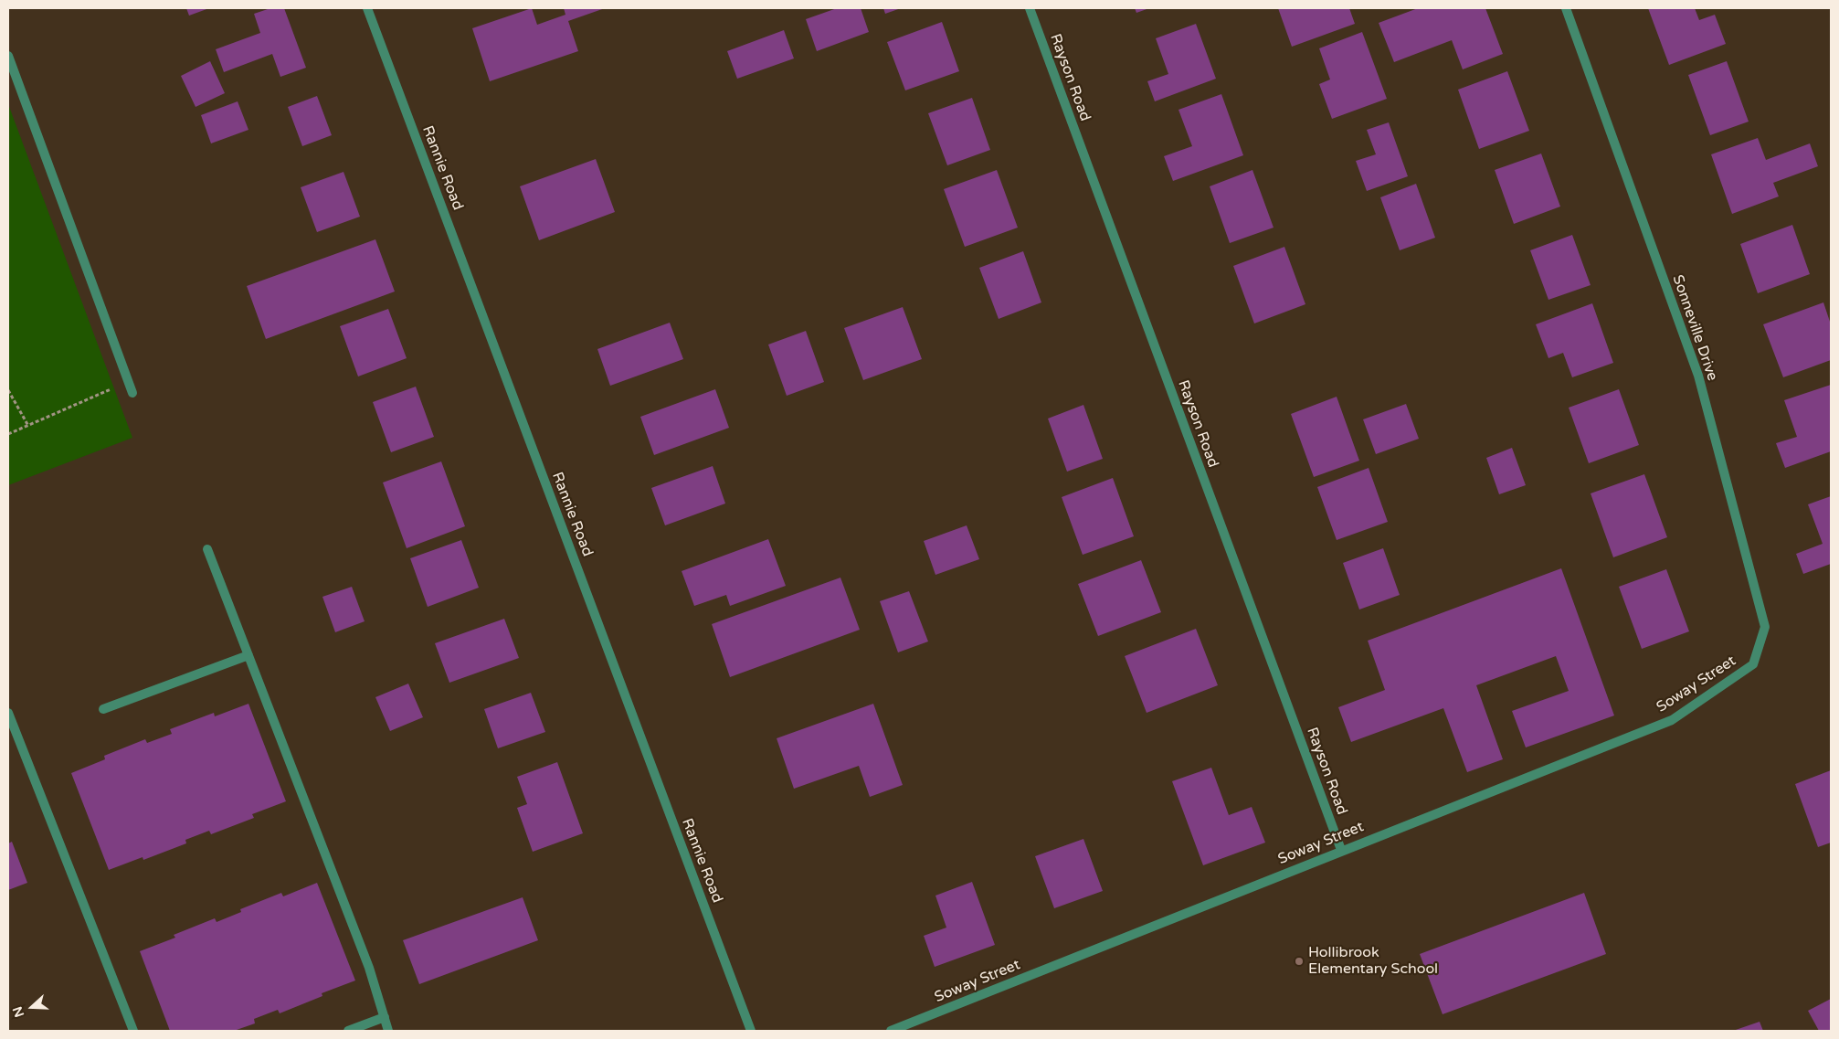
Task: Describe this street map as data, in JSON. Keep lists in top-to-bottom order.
{
  "streets": {
    "street": [
      "Rayson Road",
      "Rannie Road",
      "Sonneville Drive",
      "Soway Street"
    ]
  },
  "crossings": [
    ["Rayson Road", "Soway Street"],
    ["Sonneville Drive", "Soway Street"]
  ],
  "places": ["Hollibrook Elementary School"],
  "north": "left"
}
